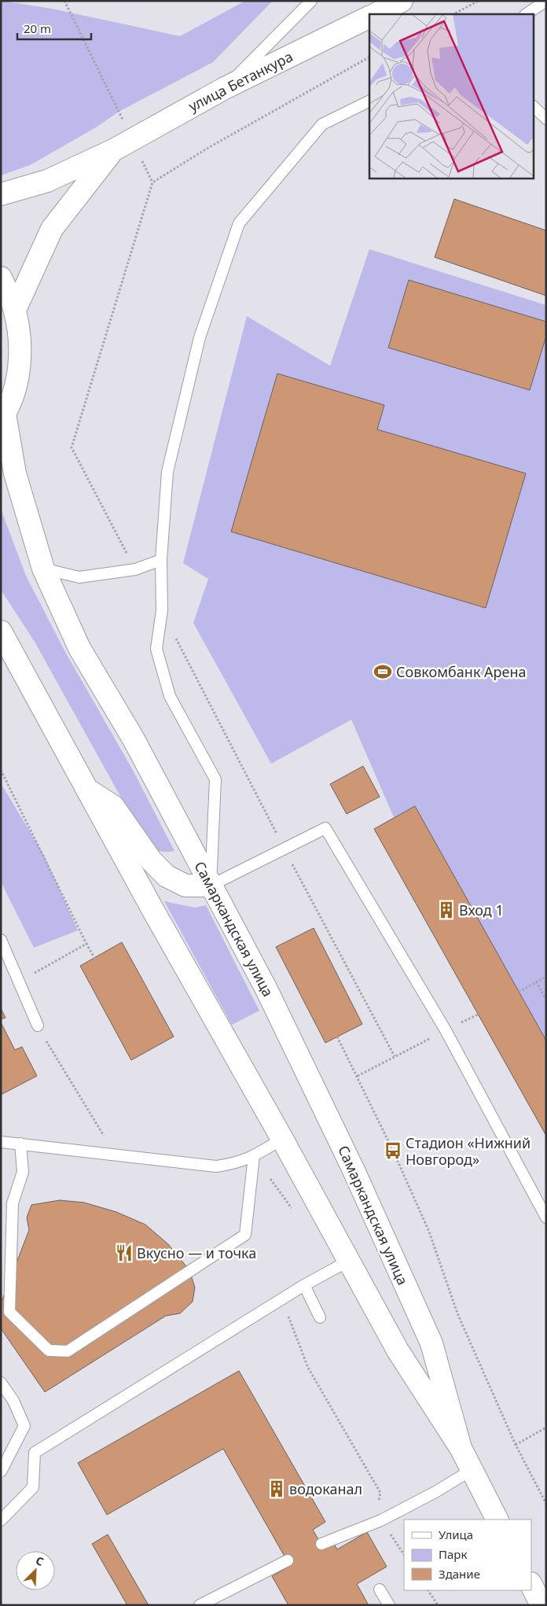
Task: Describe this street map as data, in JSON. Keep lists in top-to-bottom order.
{
  "streets": {
    "main road": ["улица Бетанкура", "Самаркандская улица"]
  },
  "places": {
    "sports": ["Совкомбанк Арена"],
    "building": ["Вход 1", "водоканал"],
    "bus stop": ["Стадион «Нижний Новгород»"],
    "restaurant": ["Вкусно — и точка"]
  },
  "legend": ["Улица", "Парк", "Здание"],
  "scale_bar": "20 m",
  "north": "top right"
}
